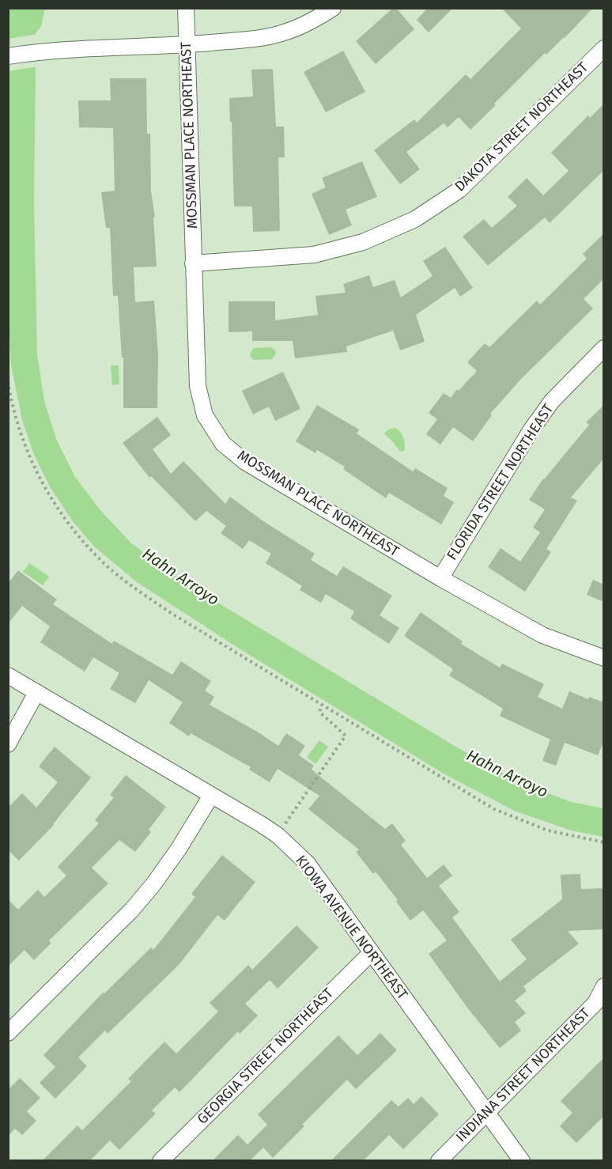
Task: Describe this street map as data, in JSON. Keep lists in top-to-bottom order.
{
  "streets": {
    "street": [
      "DAKOTA STREET NORTHEAST",
      "MOSSMAN PLACE NORTHEAST",
      "FLORIDA STREET NORTHEAST",
      "KIOWA AVENUE NORTHEAST",
      "GEORGIA STREET NORTHEAST",
      "INDIANA STREET NORTHEAST"
    ]
  },
  "crossings": [
    ["DAKOTA STREET NORTHEAST", "MOSSMAN PLACE NORTHEAST"],
    ["MOSSMAN PLACE NORTHEAST", "FLORIDA STREET NORTHEAST"],
    ["KIOWA AVENUE NORTHEAST", "GEORGIA STREET NORTHEAST"],
    ["KIOWA AVENUE NORTHEAST", "INDIANA STREET NORTHEAST"]
  ],
  "water": ["Hahn Arroyo"]
}
